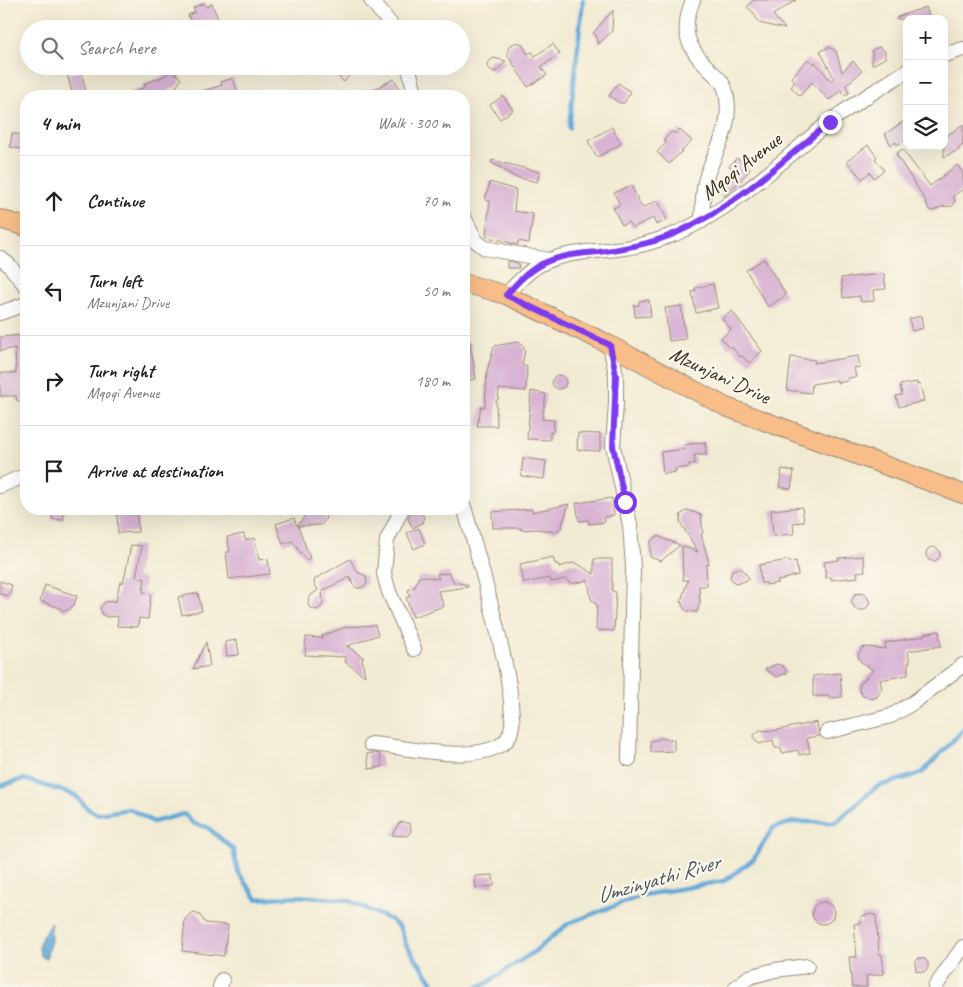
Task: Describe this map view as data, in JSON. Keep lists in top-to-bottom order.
{
  "streets": {
    "main road": ["Mzunjani Drive"],
    "street": ["Mqoqi Avenue"]
  },
  "crossings": [
    ["Mqoqi Avenue", "Mzunjani Drive"]
  ],
  "water": ["Umzinyathi River"],
  "page": {
    "map_buttons": ["+", "−"],
    "search": "Search here",
    "heading": ["4 min", "Walk · 300 m"],
    "list": [
      ["Continue", "70 m"],
      ["Turn left", "Mzunjani Drive", "50 m"],
      ["Turn right", "Mqoqi Avenue", "180 m"],
      "Arrive at destination"
    ]
  }
}
